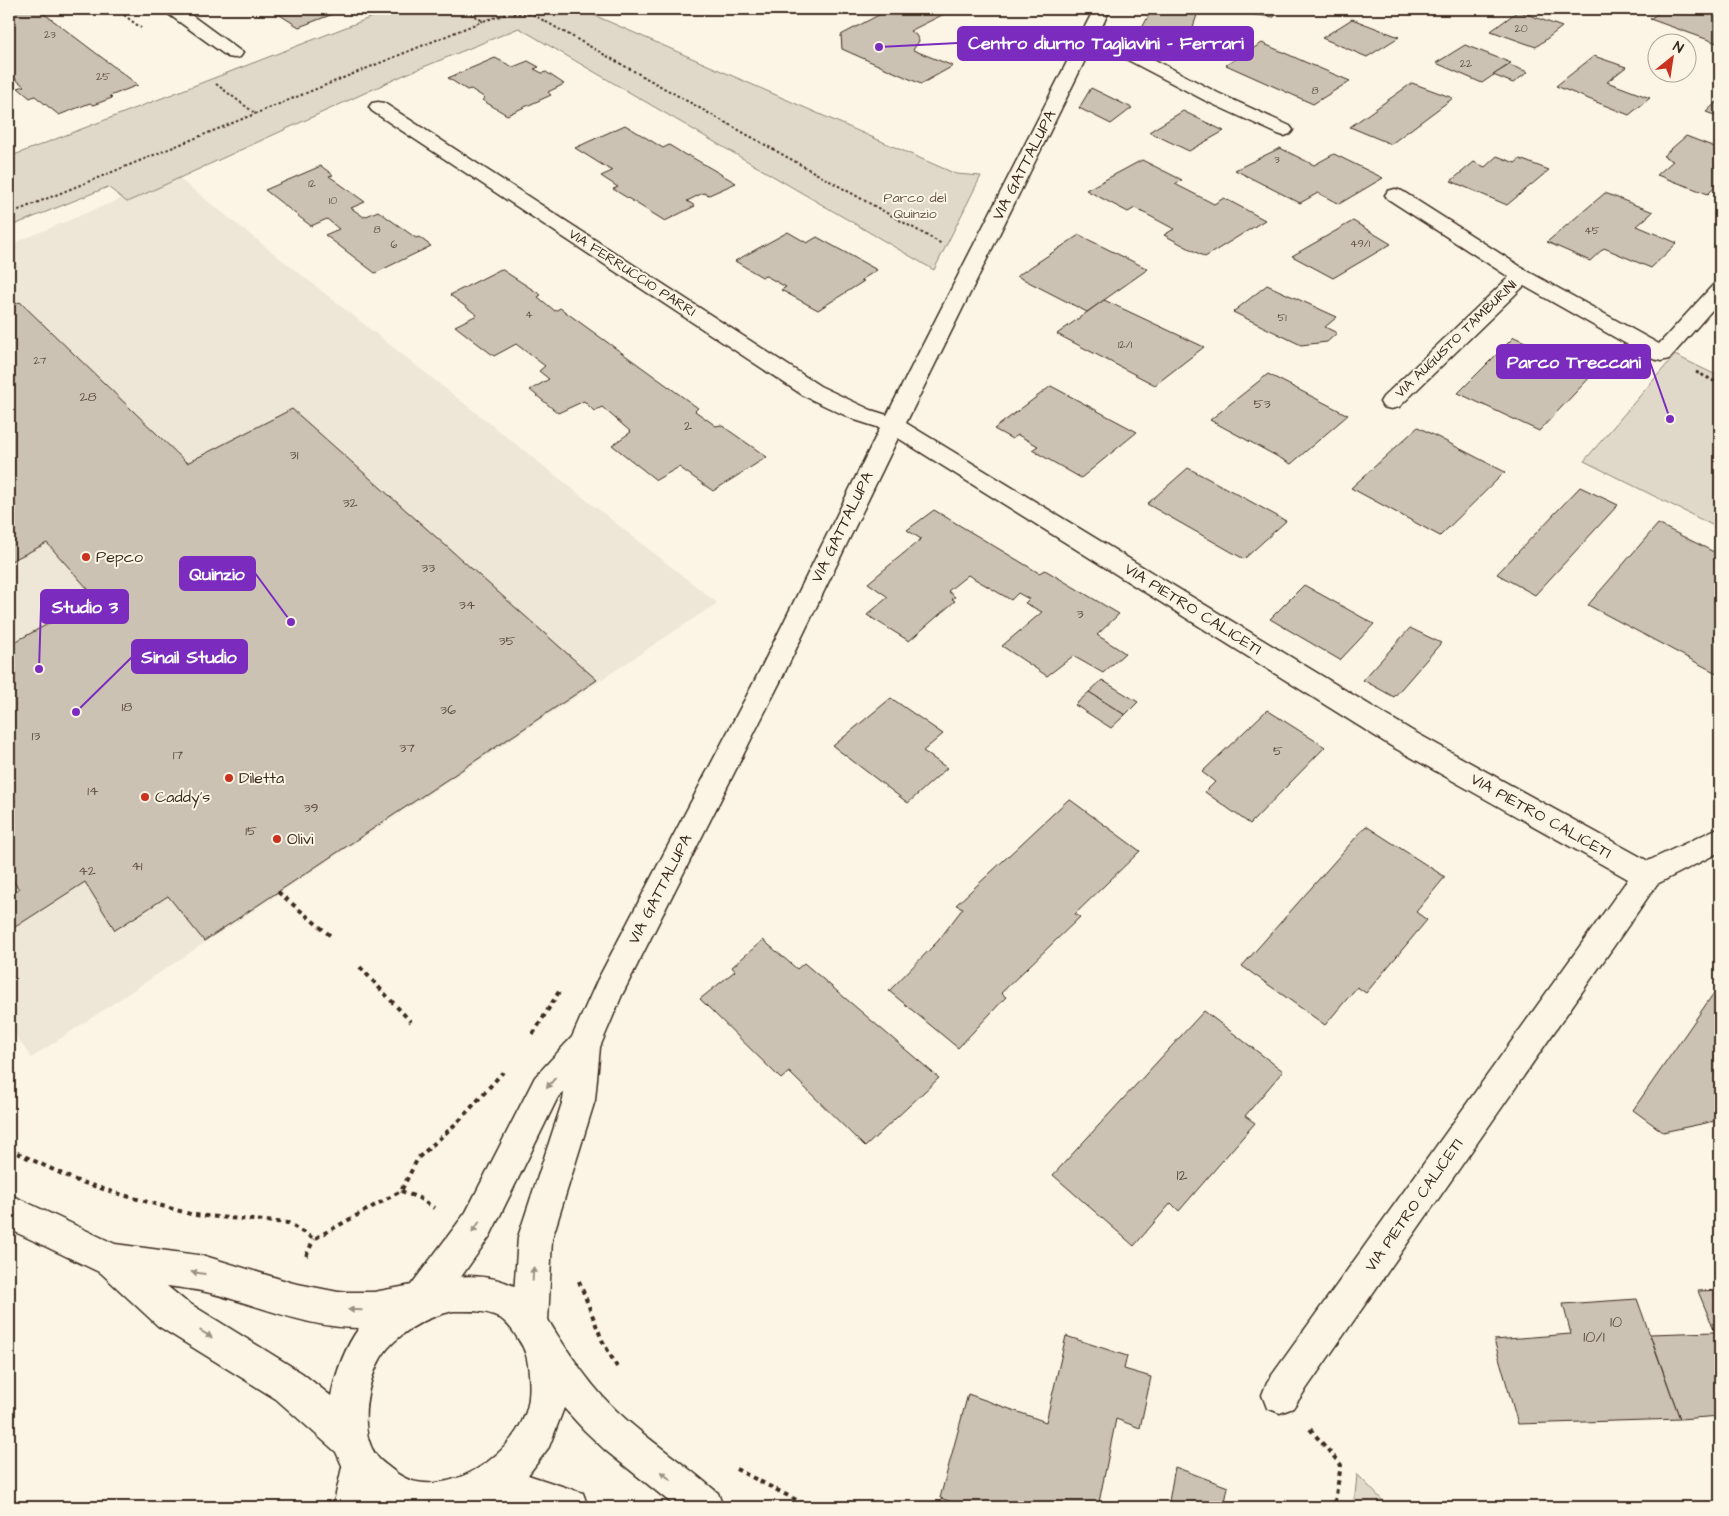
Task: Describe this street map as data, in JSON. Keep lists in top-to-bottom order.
{
  "streets": {
    "street": [
      "VIA GATTALUPA",
      "VIA FERRUCCIO PARRI",
      "VIA AUGUSTO TAMBURINI",
      "VIA PIETRO CALICETI"
    ]
  },
  "crossings": [
    ["VIA GATTALUPA", "VIA FERRUCCIO PARRI"],
    ["VIA GATTALUPA", "VIA PIETRO CALICETI"],
    ["VIA FERRUCCIO PARRI", "VIA PIETRO CALICETI"]
  ],
  "parks": ["Parco del Quinzio"],
  "places": [
    "Centro diurno Tagliavini - Ferrari",
    "Parco Treccani",
    "Pepco",
    "Quinzio",
    "Studio 3",
    "Sinail Studio",
    "Diletta",
    "Caddy's",
    "Olivi"
  ],
  "house_numbers": [
    "20",
    "23",
    "22",
    "25",
    "8",
    "3",
    "12",
    "10",
    "8",
    "45",
    "49/1",
    "6",
    "4",
    "51",
    "12/1",
    "27",
    "28",
    "53",
    "2",
    "31",
    "32",
    "33",
    "34",
    "3",
    "35",
    "18",
    "36",
    "13",
    "37",
    "5",
    "17",
    "14",
    "39",
    "15",
    "41",
    "42",
    "12",
    "10",
    "10/1"
  ],
  "north": "top right"
}
